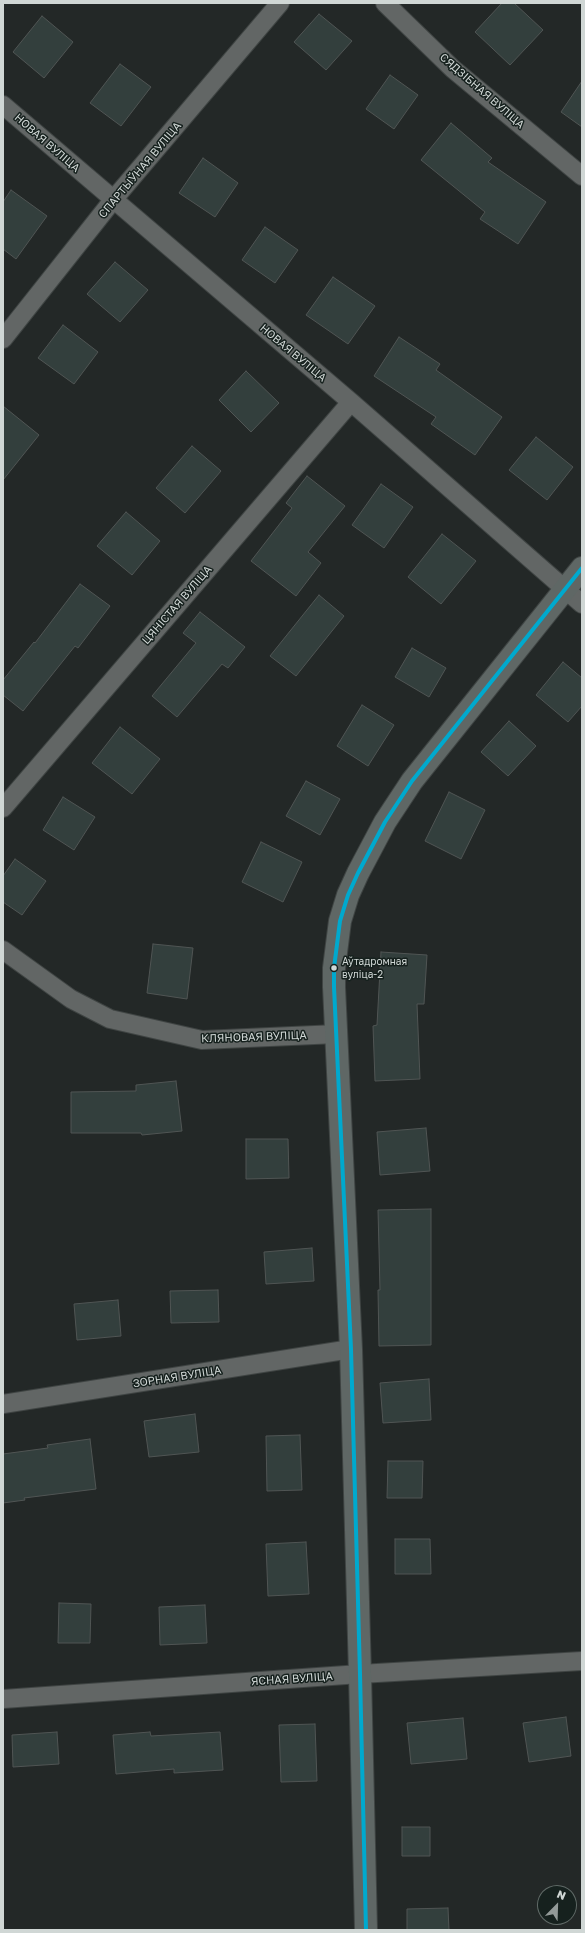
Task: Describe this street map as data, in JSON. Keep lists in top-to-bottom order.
{
  "streets": {
    "street": [
      "СЯДЗІБНАЯ ВУЛІЦА",
      "НОВАЯ ВУЛІЦА",
      "СПАРТЫЎНАЯ ВУЛІЦА",
      "ЦЯНІСТАЯ ВУЛІЦА",
      "КЛЯНОВАЯ ВУЛІЦА",
      "ЗОРНАЯ ВУЛІЦА",
      "ЯСНАЯ ВУЛІЦА"
    ]
  },
  "crossings": [
    ["НОВАЯ ВУЛІЦА", "СПАРТЫЎНАЯ ВУЛІЦА"],
    ["НОВАЯ ВУЛІЦА", "ЦЯНІСТАЯ ВУЛІЦА"]
  ],
  "places": ["Аўтадромная вуліца-2"],
  "north": "top right"
}
